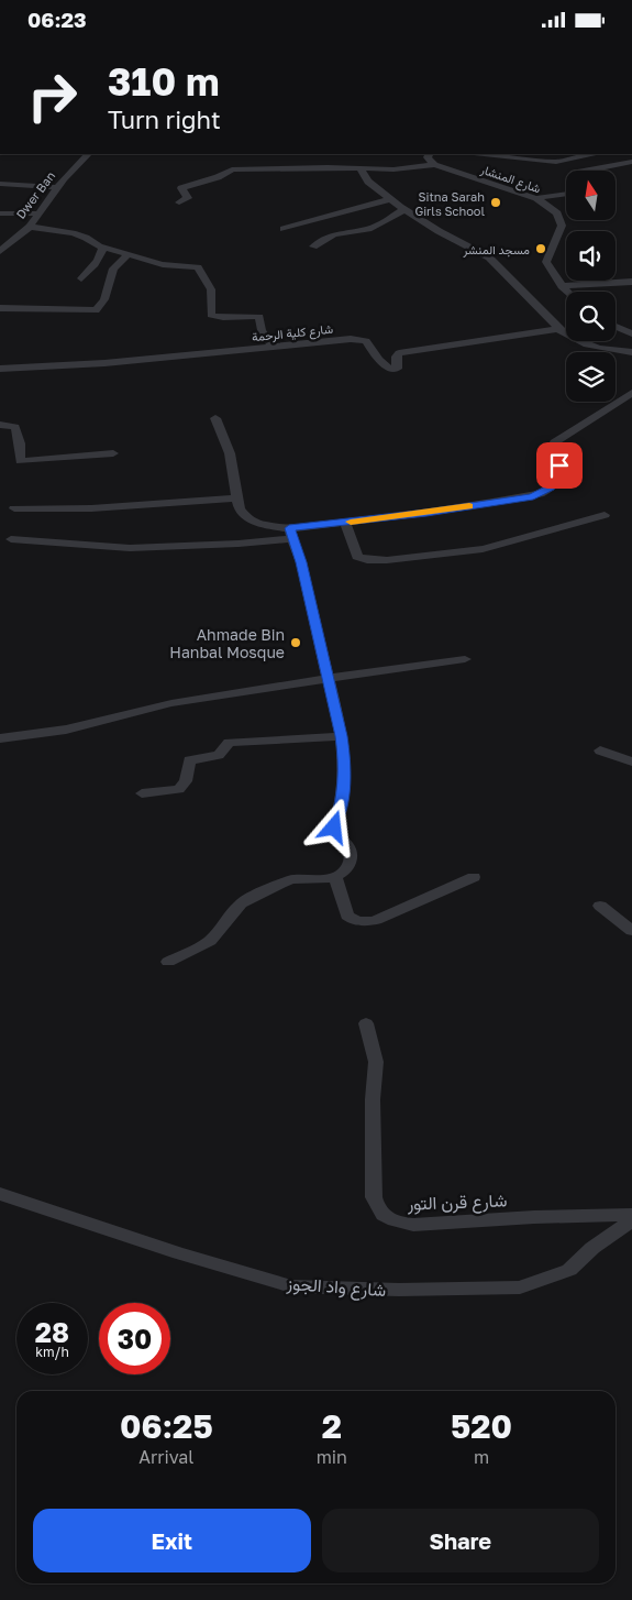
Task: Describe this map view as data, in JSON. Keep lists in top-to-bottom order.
{
  "streets": {
    "street": [
      "شارع المنشار",
      "Dwer Ban",
      "شارع كلية الرحمة",
      "شارع قرن التور",
      "شارع واد الجوز"
    ]
  },
  "places": ["Sitna Sarah Girls School", "مسجد المنشر", "Ahmade Bin Hanbal Mosque"],
  "north": "top",
  "page": {
    "status": "06:23",
    "turn": ["310 m", "Turn right"],
    "speed": "28 km/h",
    "limit": "30",
    "eta": [
      "06:25",
      "Arrival",
      "2",
      "min",
      "520",
      "m"
    ],
    "buttons": ["Exit", "Share"]
  }
}
